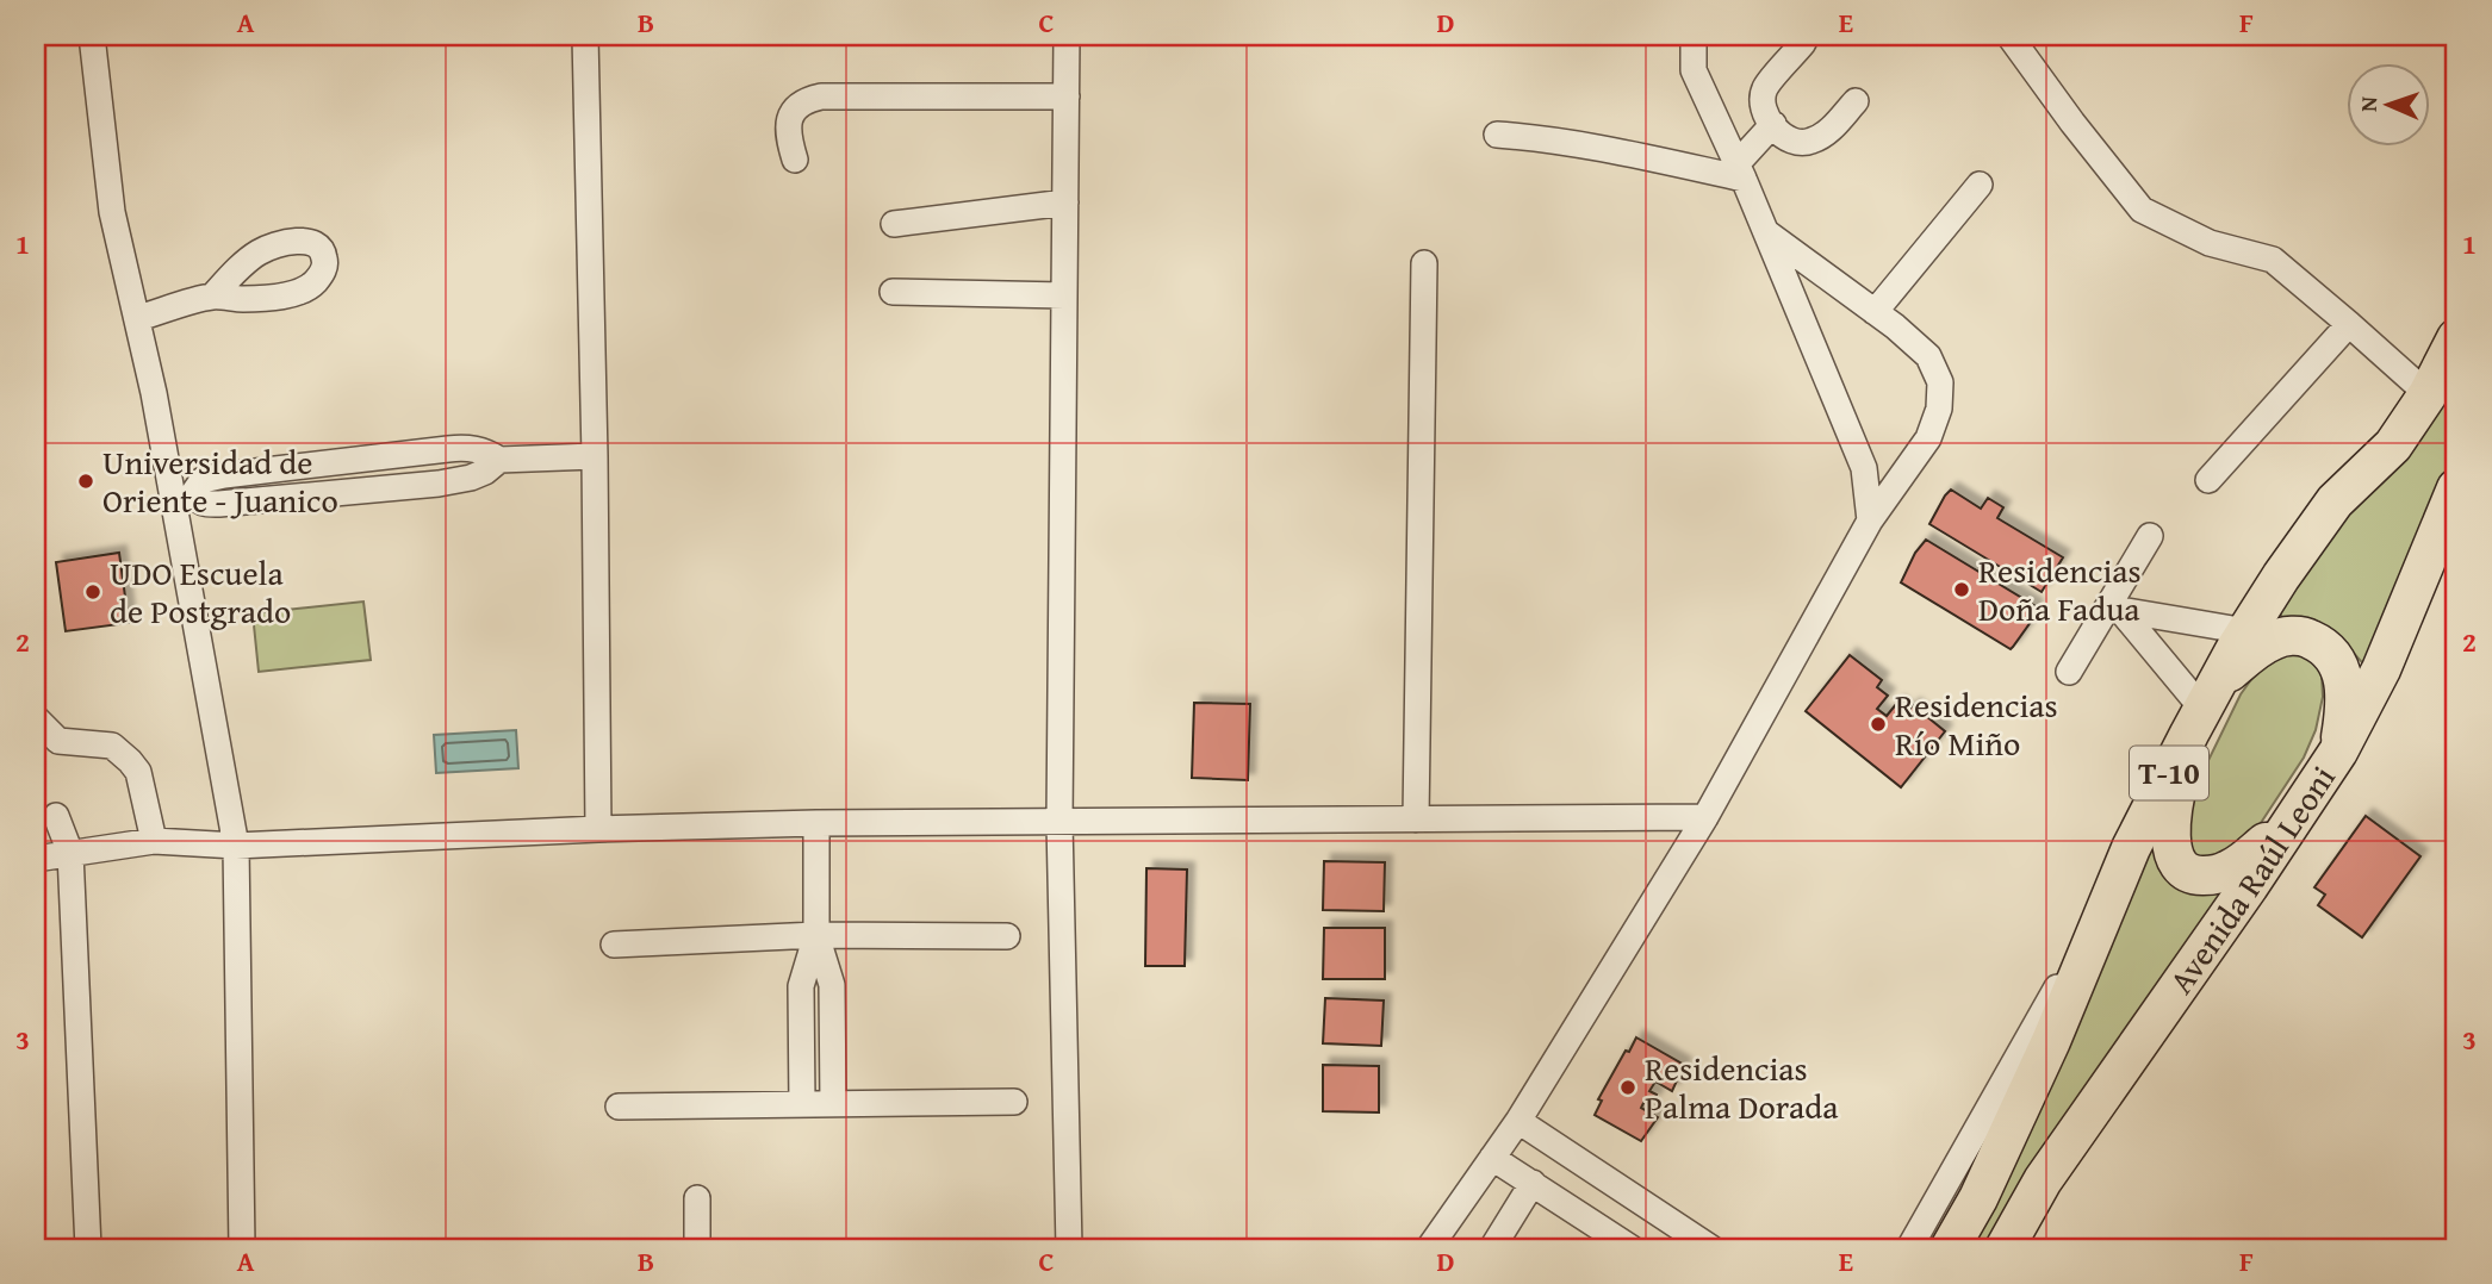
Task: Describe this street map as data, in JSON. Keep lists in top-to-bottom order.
{
  "streets": {
    "highway": ["T-10", "Avenida Raúl Leoni"]
  },
  "places": [
    "Universidad de Oriente - Juanico",
    "Residencias Doña Fadua",
    "UDO Escuela de Postgrado",
    "Residencias Río Miño",
    "Residencias Palma Dorada"
  ],
  "north": "left",
  "grid": {
    "columns": [
      "A",
      "B",
      "C",
      "D",
      "E",
      "F"
    ],
    "rows": ["1", "2", "3"]
  }
}
